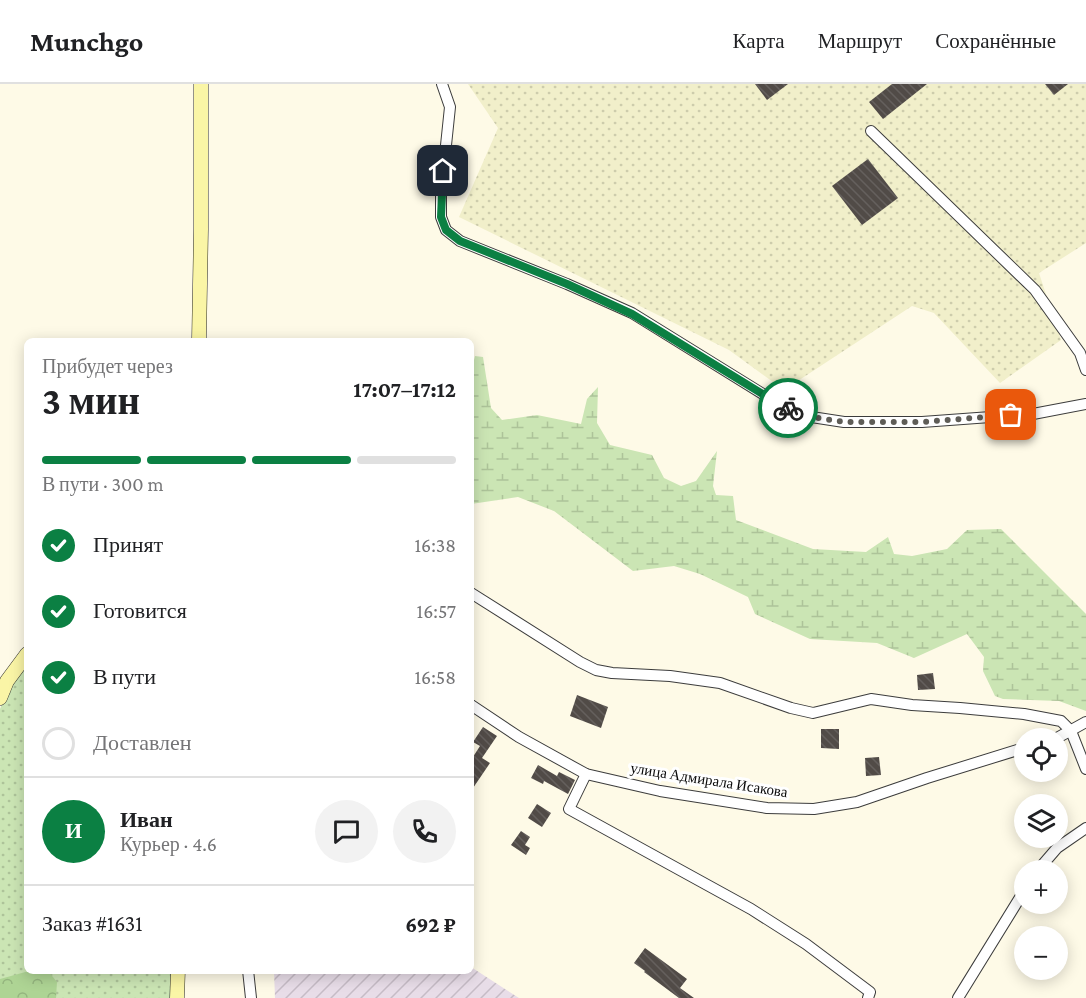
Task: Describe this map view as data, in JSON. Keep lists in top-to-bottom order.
{
  "streets": {
    "street": ["улица Адмирала Исакова"]
  },
  "page": {
    "header": "Munchgo",
    "nav": ["Карта", "Маршрут", "Сохранённые"],
    "heading": ["3 мин", "Прибудет через", "17:07–17:12"],
    "panel": [
      "Иван",
      "Курьер · 4.6",
      "Заказ #1631",
      "692 ₽"
    ],
    "bar": "В пути · 300 m",
    "list": [
      ["Принят", "16:38"],
      ["Готовится", "16:57"],
      ["В пути", "16:58"],
      "Доставлен"
    ],
    "map_buttons": ["+", "−"],
    "round": "И"
  }
}
